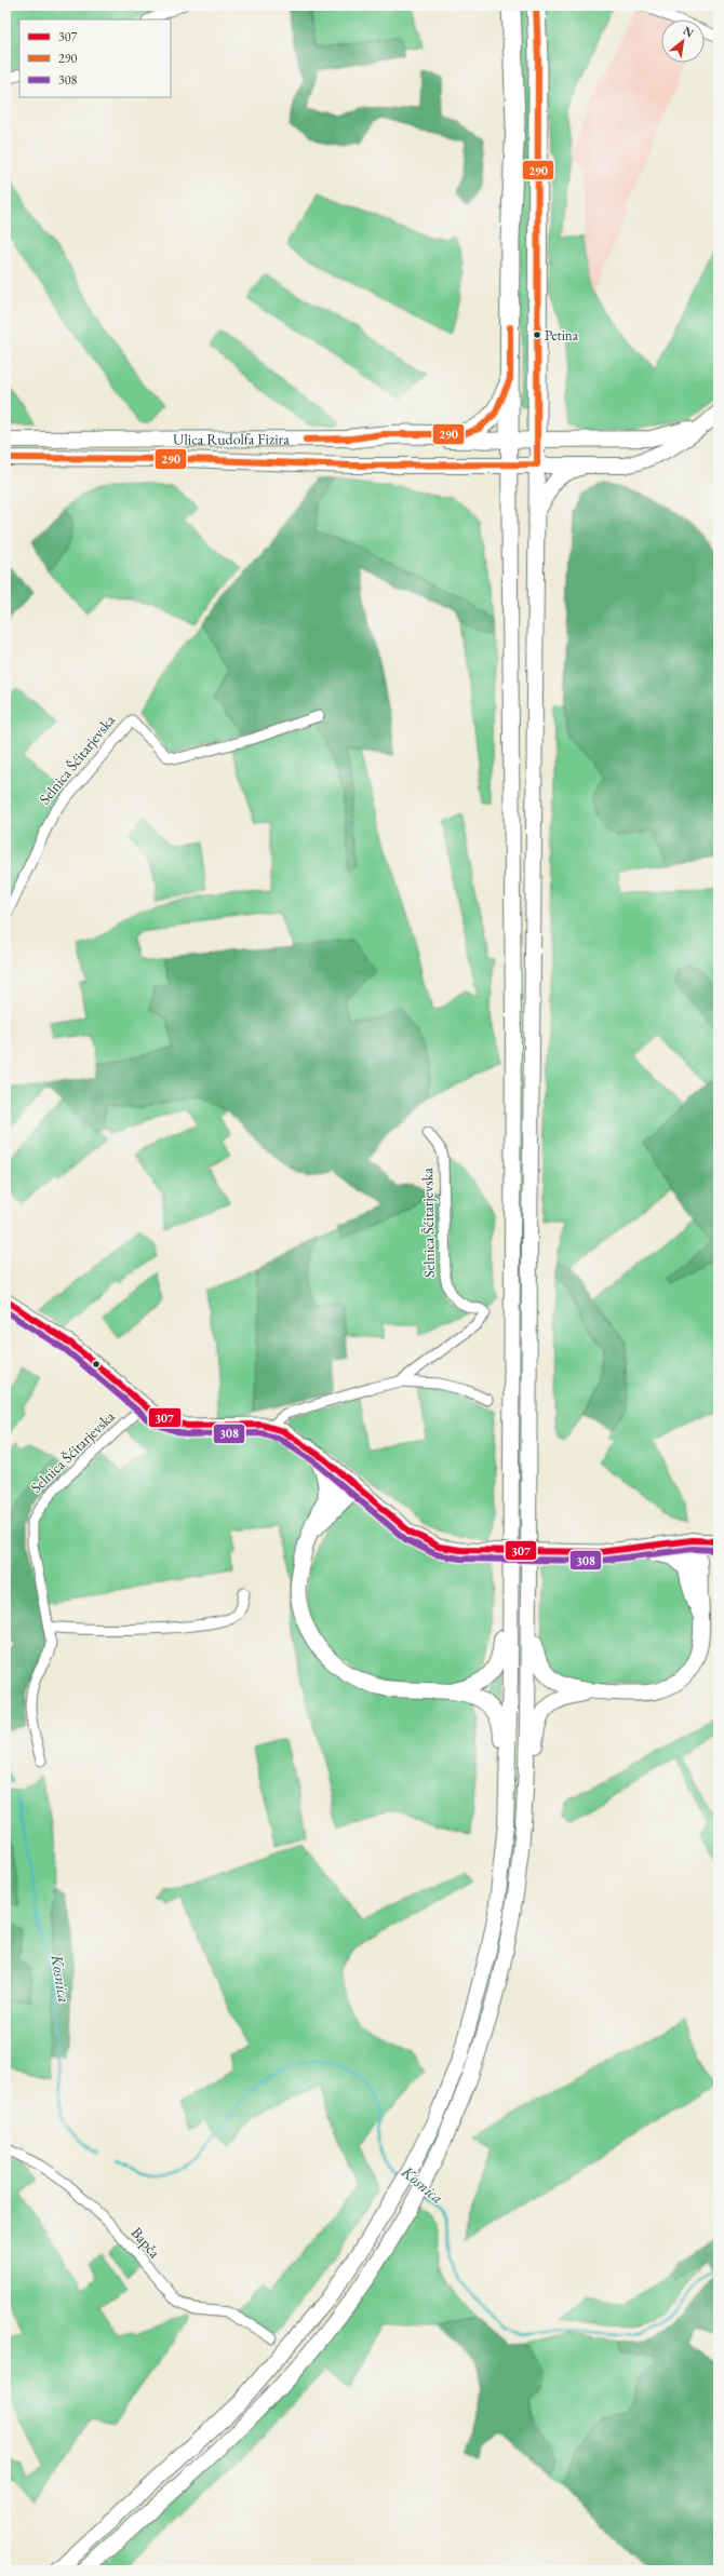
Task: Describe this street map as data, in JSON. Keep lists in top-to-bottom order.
{
  "streets": {
    "main road": ["Ulica Rudolfa Fizira"],
    "street": ["Selnica Šćitarjevska", "Bapča"]
  },
  "water": ["Kosnica"],
  "places": ["Petina"],
  "lines": ["transit line 290", "transit line 307", "transit line 308"],
  "legend": ["307", "290", "308"],
  "north": "top right"
}
